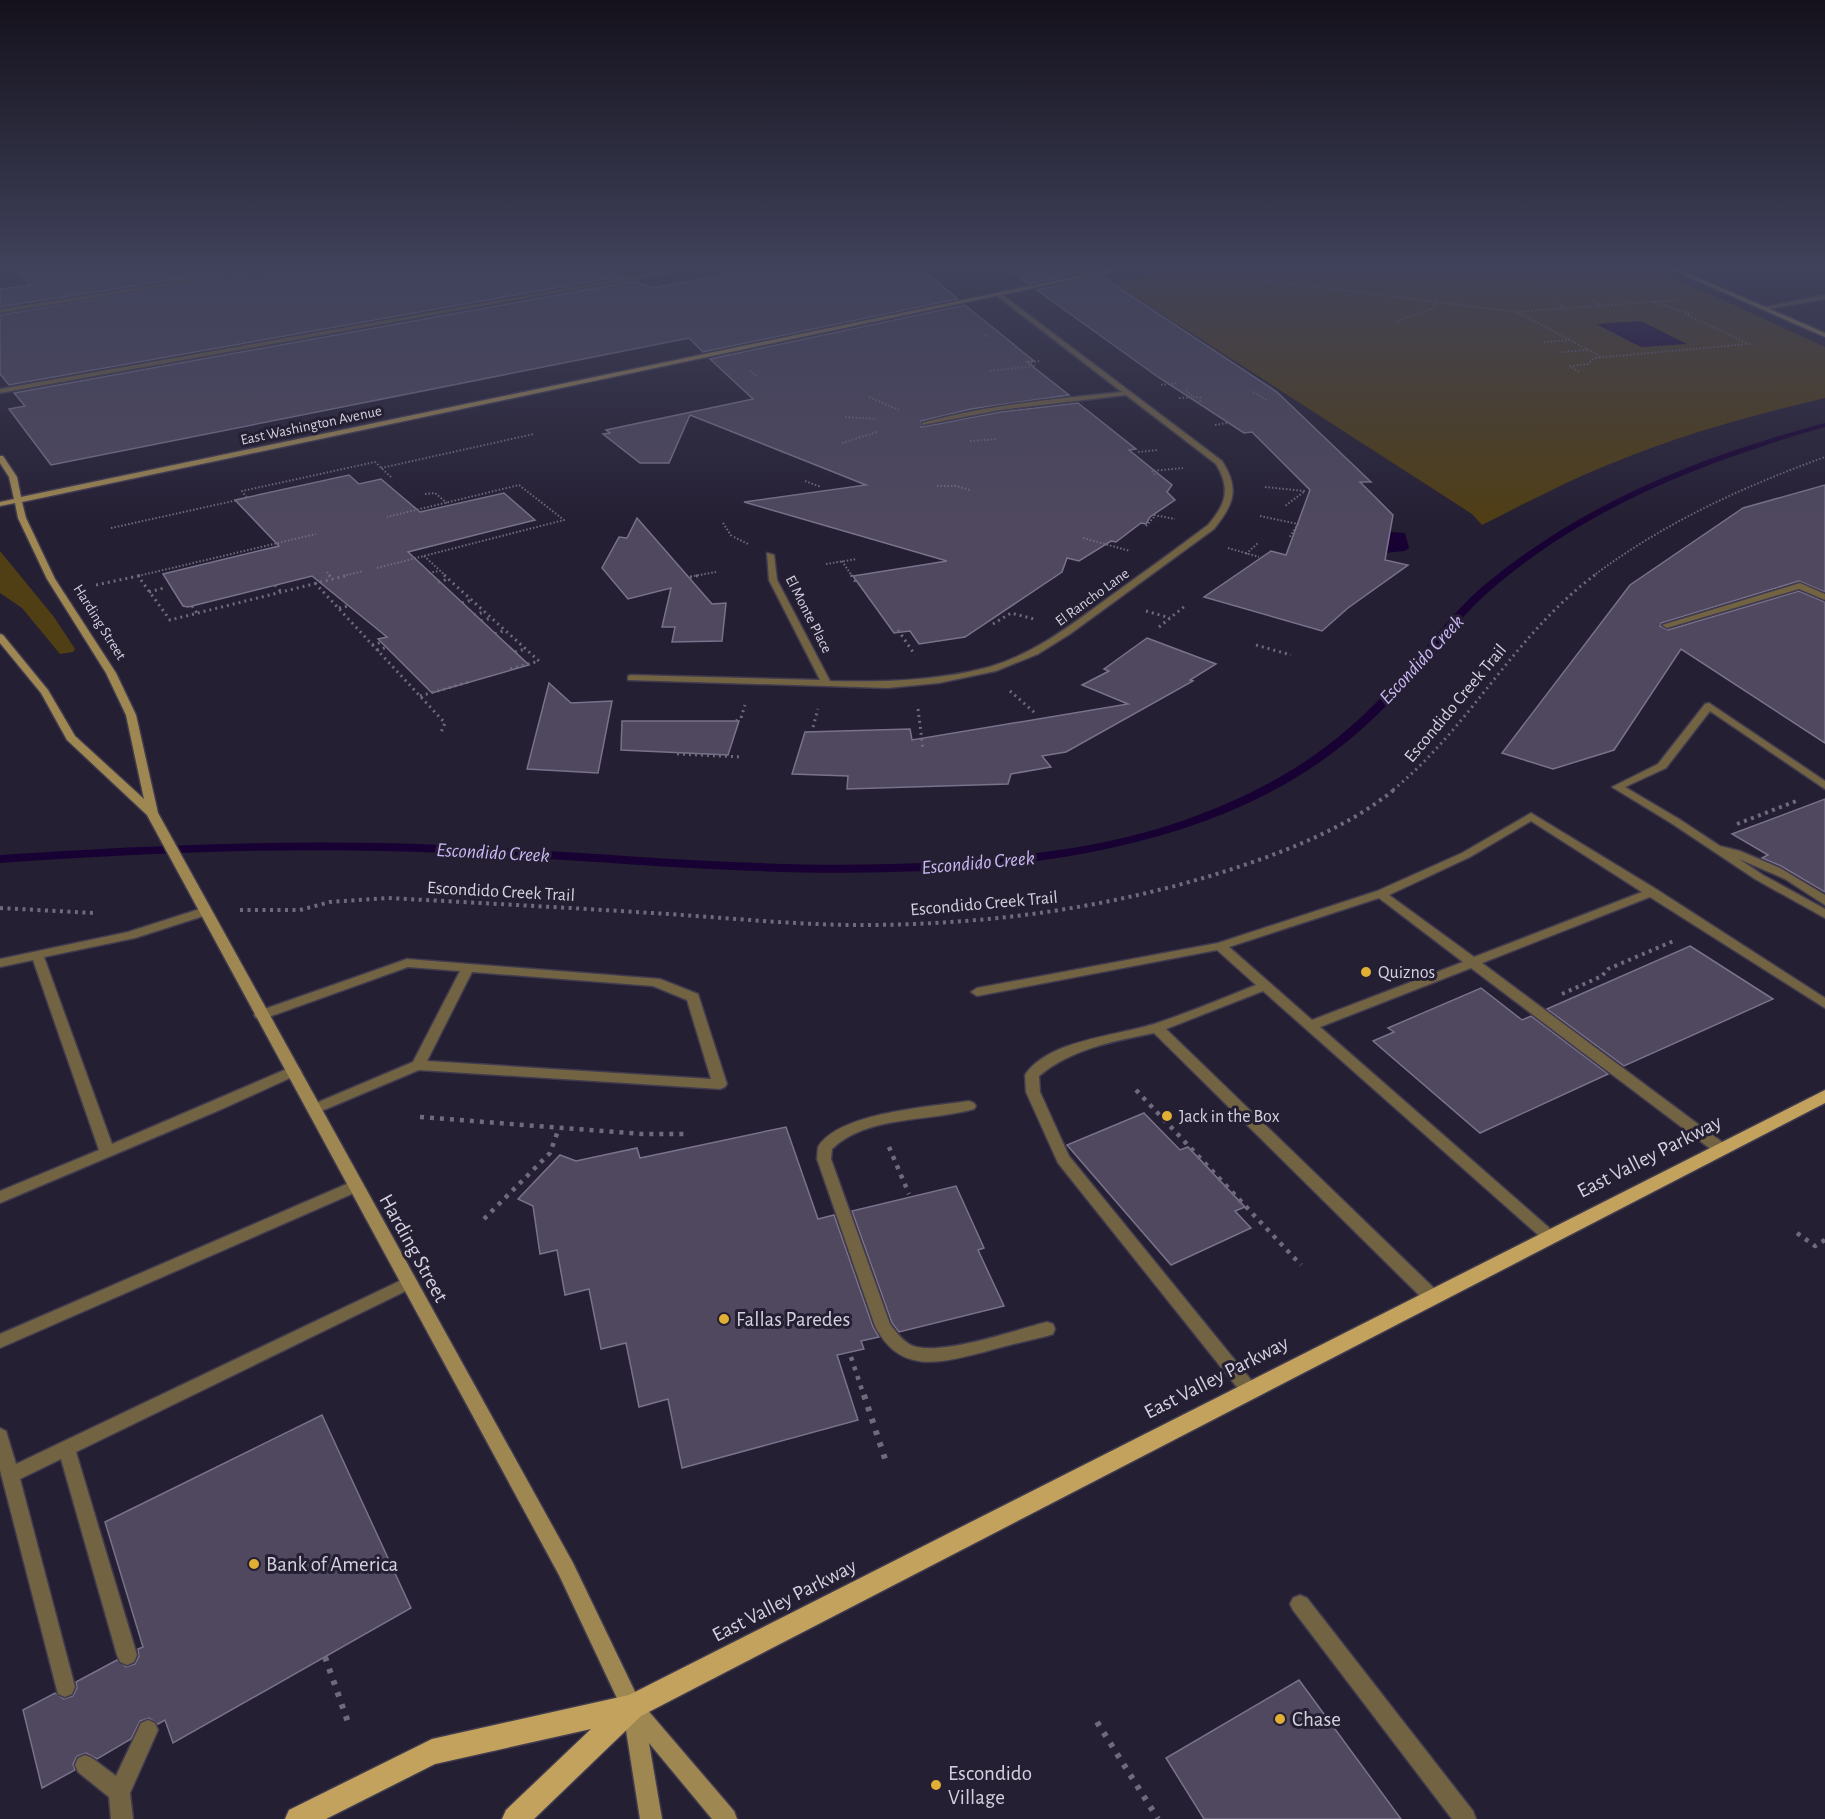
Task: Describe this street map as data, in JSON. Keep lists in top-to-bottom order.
{
  "streets": {
    "main road": ["East Valley Parkway"],
    "street": [
      "East Washington Avenue",
      "El Rancho Lane",
      "El Monte Place",
      "Harding Street"
    ],
    "path": ["Escondido Creek Trail"]
  },
  "crossings": [
    ["East Washington Avenue", "Harding Street"],
    ["El Rancho Lane", "El Monte Place"],
    ["Harding Street", "Escondido Creek Trail"],
    ["Harding Street", "East Valley Parkway"]
  ],
  "water": ["Escondido Creek"],
  "places": [
    "Quiznos",
    "Jack in the Box",
    "Fallas Paredes",
    "Bank of America",
    "Chase",
    "Escondido Village"
  ]
}
